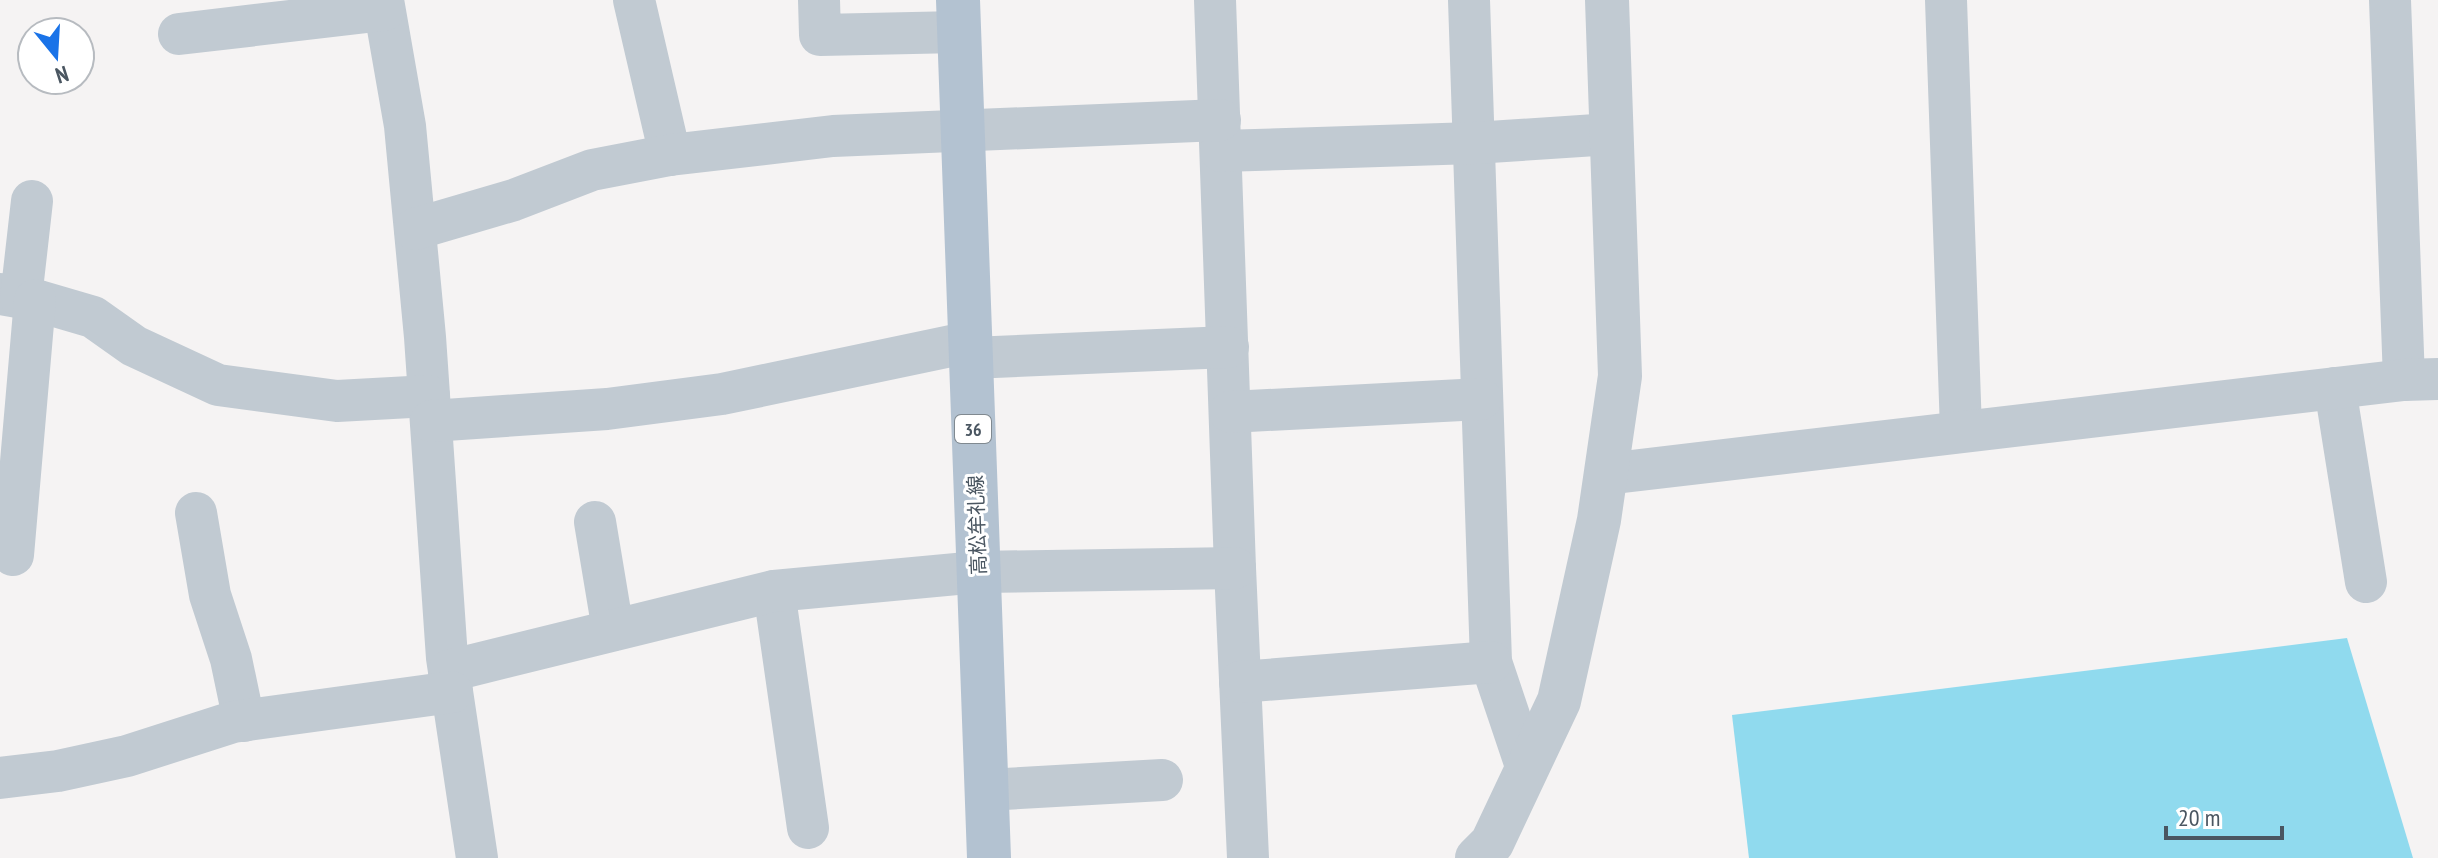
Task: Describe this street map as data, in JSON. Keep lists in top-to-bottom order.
{
  "streets": {
    "main road": ["36", "高松牟礼線"]
  },
  "scale_bar": "20 m",
  "north": "bottom"
}
